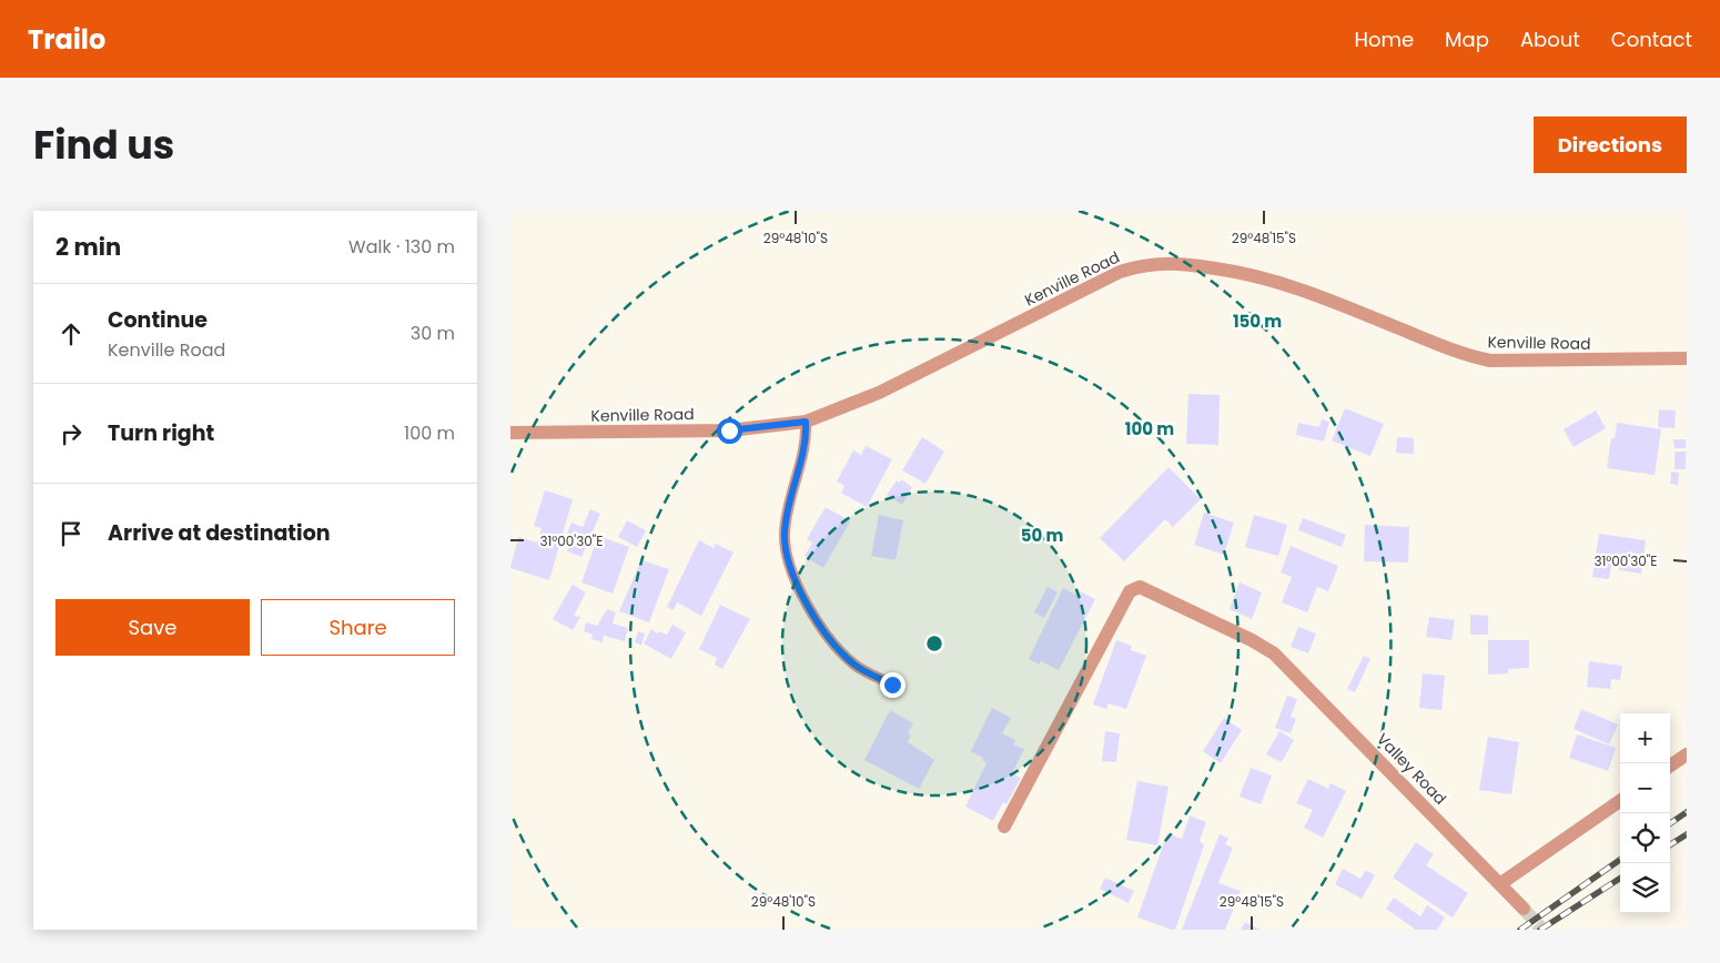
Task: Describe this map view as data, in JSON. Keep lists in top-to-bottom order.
{
  "streets": {
    "street": ["Kenville Road", "Valley Road"]
  },
  "page": {
    "header": "Trailo",
    "nav": [
      "Home",
      "Map",
      "About",
      "Contact"
    ],
    "title": "Find us",
    "buttons": [
      "Directions",
      ["Save", "Share"]
    ],
    "heading": ["2 min", "Walk · 130 m"],
    "list": [
      ["Continue", "Kenville Road", "30 m"],
      ["Turn right", "100 m"],
      "Arrive at destination"
    ],
    "map_buttons": ["+", "−"]
  },
  "coordinates": ["29°48'10\"S", "29°48'15\"S", "31°00'30\"E"],
  "rings": ["150 m", "100 m", "50 m"]
}
